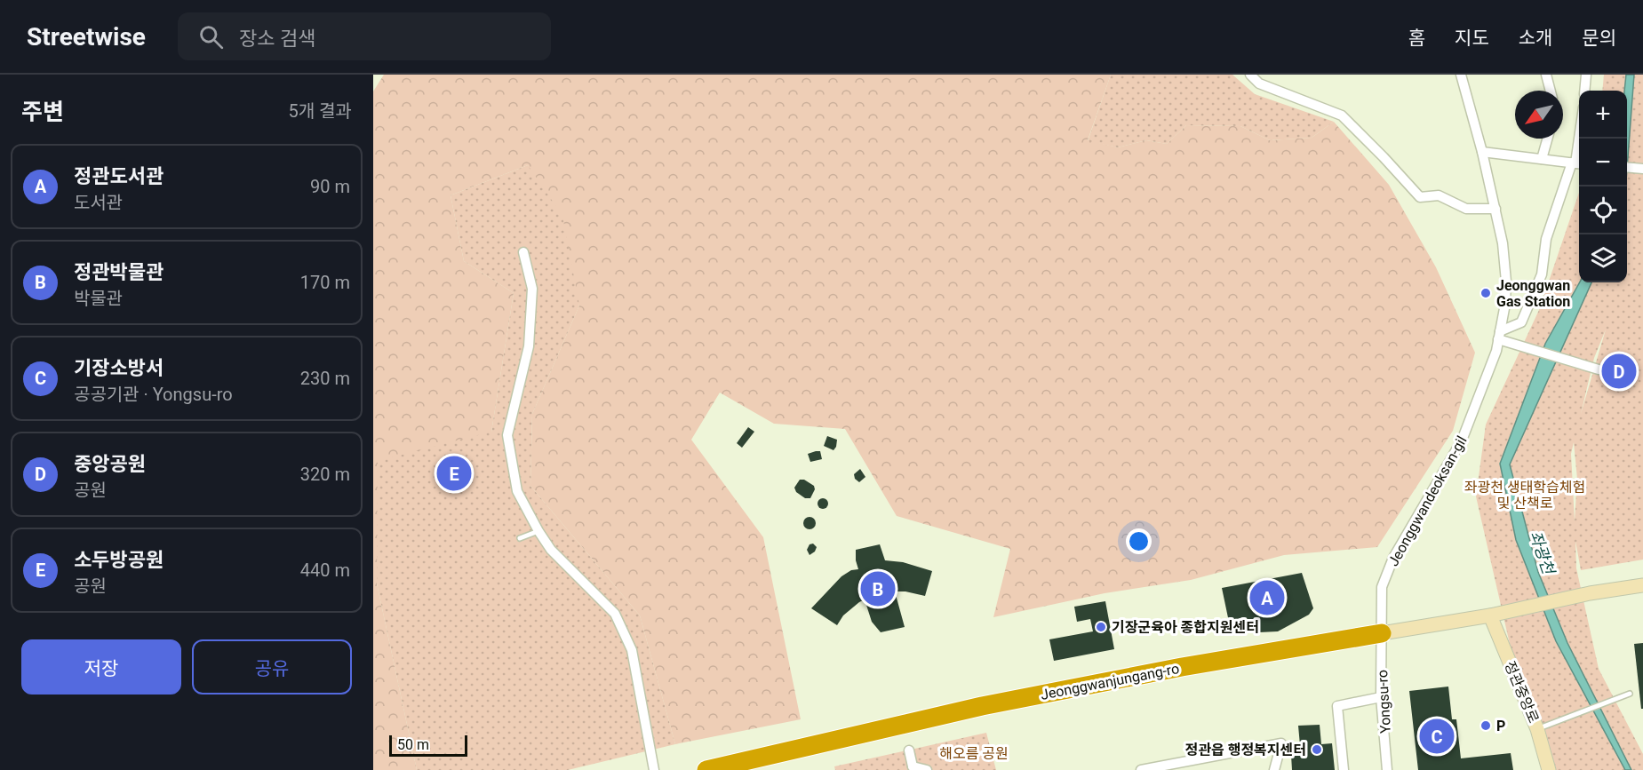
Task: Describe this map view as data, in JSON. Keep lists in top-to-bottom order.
{
  "streets": {
    "highway": ["Jeonggwanjungang-ro"],
    "main road": ["정관중앙로"],
    "street": ["Jeonggwandeoksan-gil", "Yongsu-ro"]
  },
  "crossings": [
    ["Jeonggwandeoksan-gil", "Jeonggwanjungang-ro"],
    ["Jeonggwandeoksan-gil", "Yongsu-ro"],
    ["Jeonggwanjungang-ro", "정관중앙로"],
    ["Jeonggwanjungang-ro", "Yongsu-ro"]
  ],
  "water": ["좌광천"],
  "parks": ["좌광천 생태학습체험 및 산책로", "해오름 공원"],
  "places": [
    "Jeonggwan Gas Station",
    "기장군육아 종합지원센터",
    "P",
    "정관읍 행정복지센터"
  ],
  "scale_bar": "50 m",
  "north": "bottom left",
  "page": {
    "header": "Streetwise",
    "search": "장소 검색",
    "nav": [
      "홈",
      "지도",
      "소개",
      "문의"
    ],
    "heading": ["주변", "5개 결과"],
    "map_buttons": ["+", "−"],
    "list": [
      {
        "mark": "A",
        "name": "정관도서관",
        "note": "도서관",
        "value": "90 m"
      },
      {
        "mark": "B",
        "name": "정관박물관",
        "note": "박물관",
        "value": "170 m"
      },
      {
        "mark": "C",
        "name": "기장소방서",
        "note": "공공기관 · Yongsu-ro",
        "value": "230 m"
      },
      {
        "mark": "D",
        "name": "중앙공원",
        "note": "공원",
        "value": "320 m"
      },
      {
        "mark": "E",
        "name": "소두방공원",
        "note": "공원",
        "value": "440 m"
      }
    ],
    "pins": [
      "D",
      "E",
      "B",
      "A",
      "C"
    ],
    "buttons": ["저장", "공유"],
    "scale": "50 m"
  }
}
